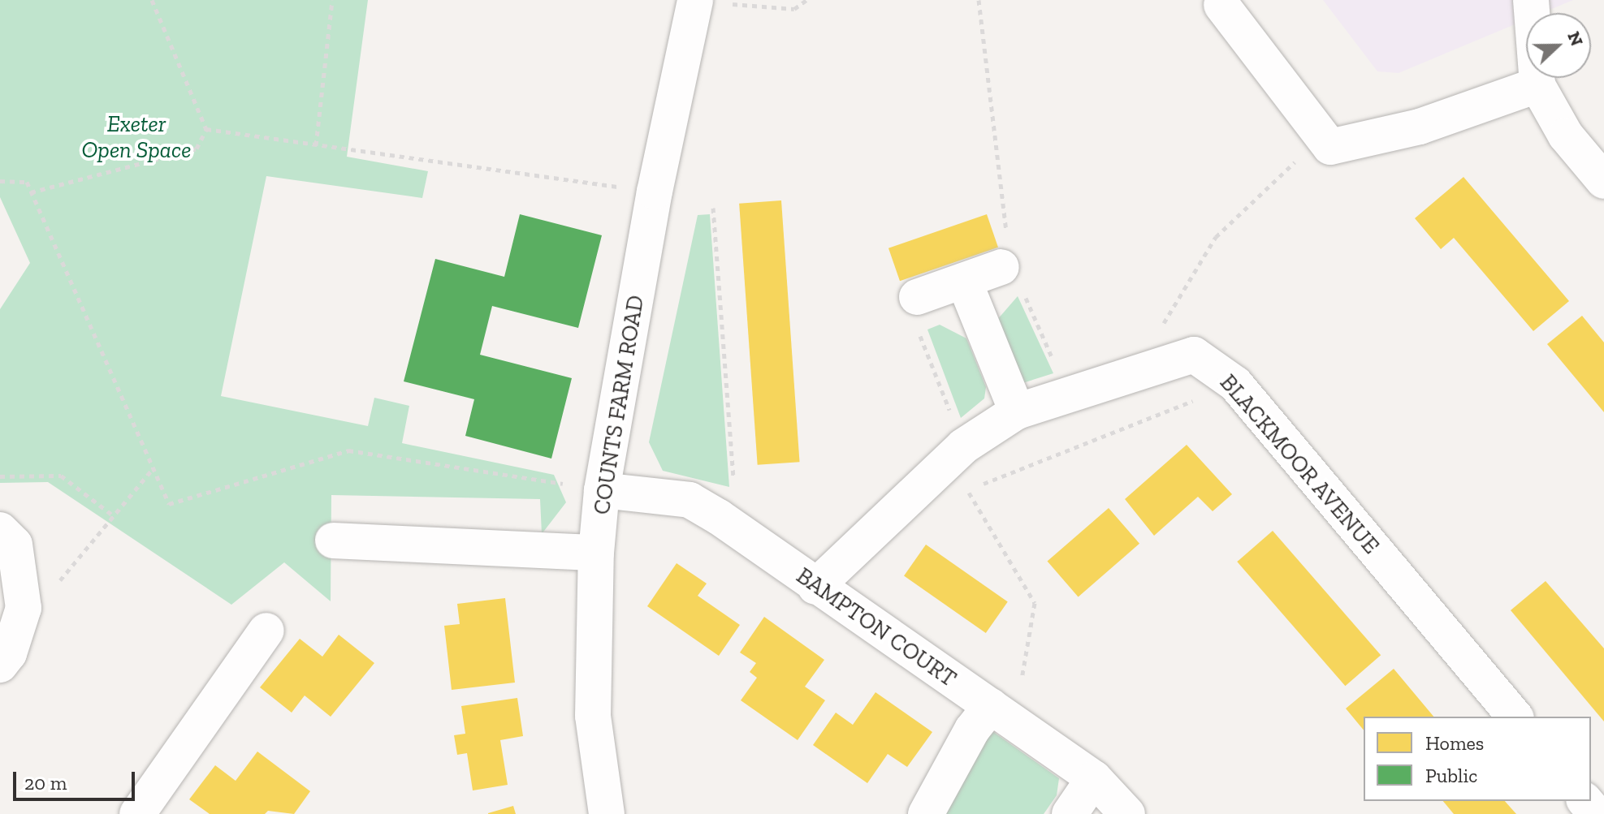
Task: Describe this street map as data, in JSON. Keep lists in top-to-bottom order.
{
  "streets": {
    "street": ["COUNTS FARM ROAD", "BLACKMOOR AVENUE", "BAMPTON COURT"]
  },
  "crossings": [
    ["COUNTS FARM ROAD", "BAMPTON COURT"],
    ["BLACKMOOR AVENUE", "BAMPTON COURT"]
  ],
  "parks": ["Exeter Open Space"],
  "legend": ["Homes", "Public"],
  "scale_bar": "20 m",
  "north": "right"
}
